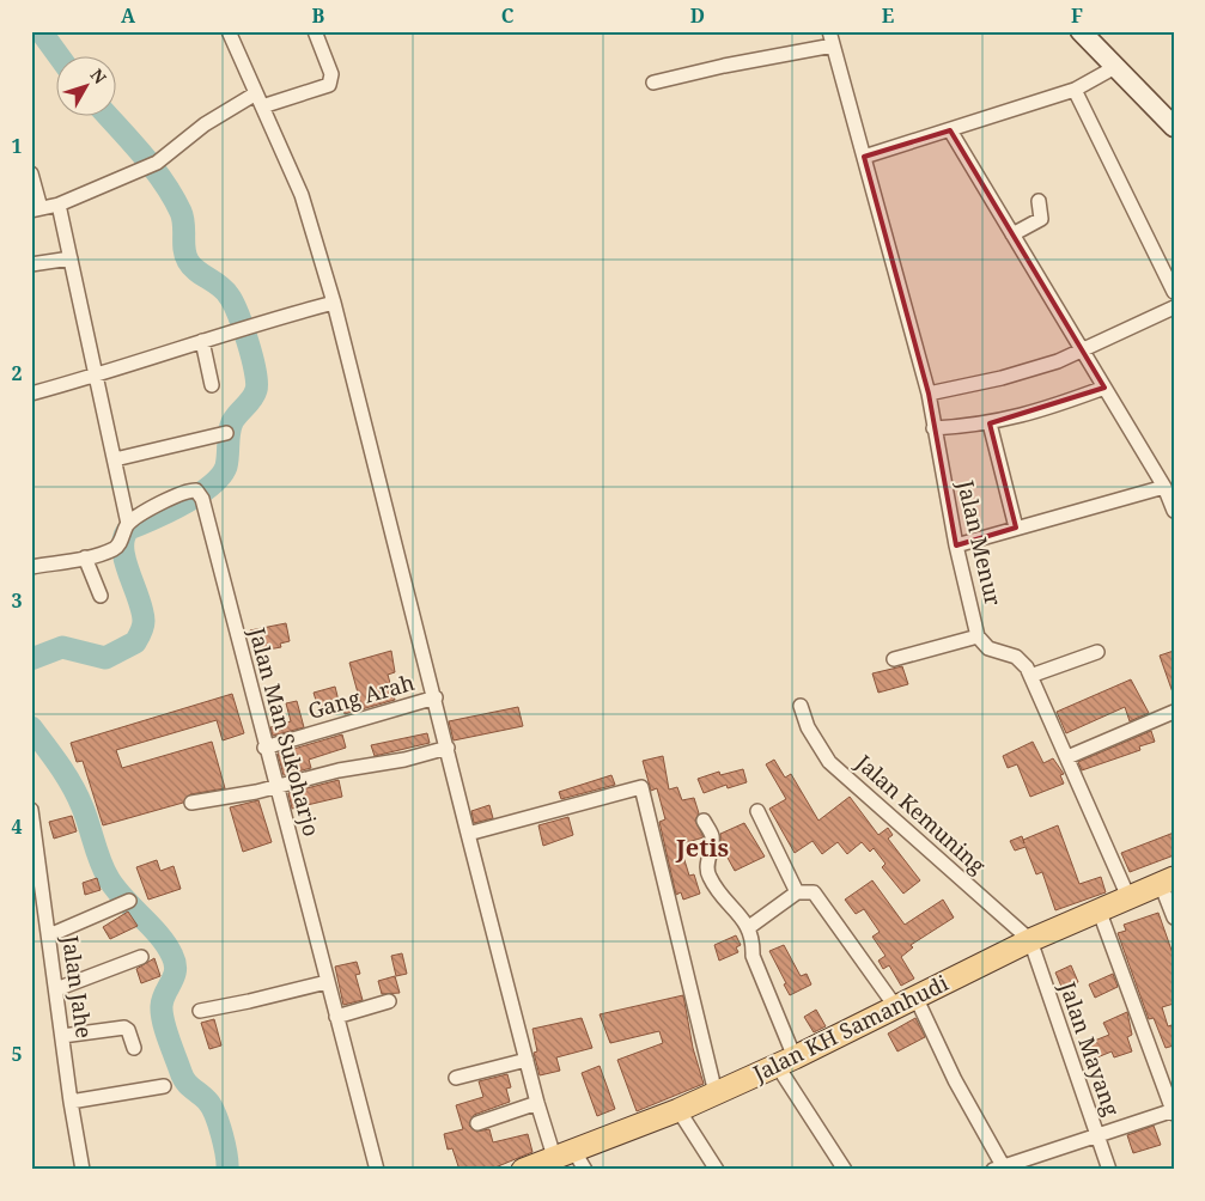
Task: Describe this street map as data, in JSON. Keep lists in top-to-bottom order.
{
  "streets": {
    "main road": ["Jalan KH Samanhudi"],
    "street": [
      "Jalan Menur",
      "Gang Arah",
      "Jalan Man Sukoharjo",
      "Jalan Kemuning",
      "Jalan Jahe",
      "Jalan Mayang"
    ]
  },
  "crossings": [
    ["Jalan Menur", "Jalan KH Samanhudi"],
    ["Gang Arah", "Jalan Man Sukoharjo"],
    ["Jalan Kemuning", "Jalan KH Samanhudi"],
    ["Jalan Kemuning", "Jalan Mayang"],
    ["Jalan KH Samanhudi", "Jalan Mayang"]
  ],
  "districts": ["Jetis"],
  "north": "top right",
  "grid": {
    "columns": [
      "A",
      "B",
      "C",
      "D",
      "E",
      "F"
    ],
    "rows": [
      "1",
      "2",
      "3",
      "4",
      "5"
    ]
  }
}
